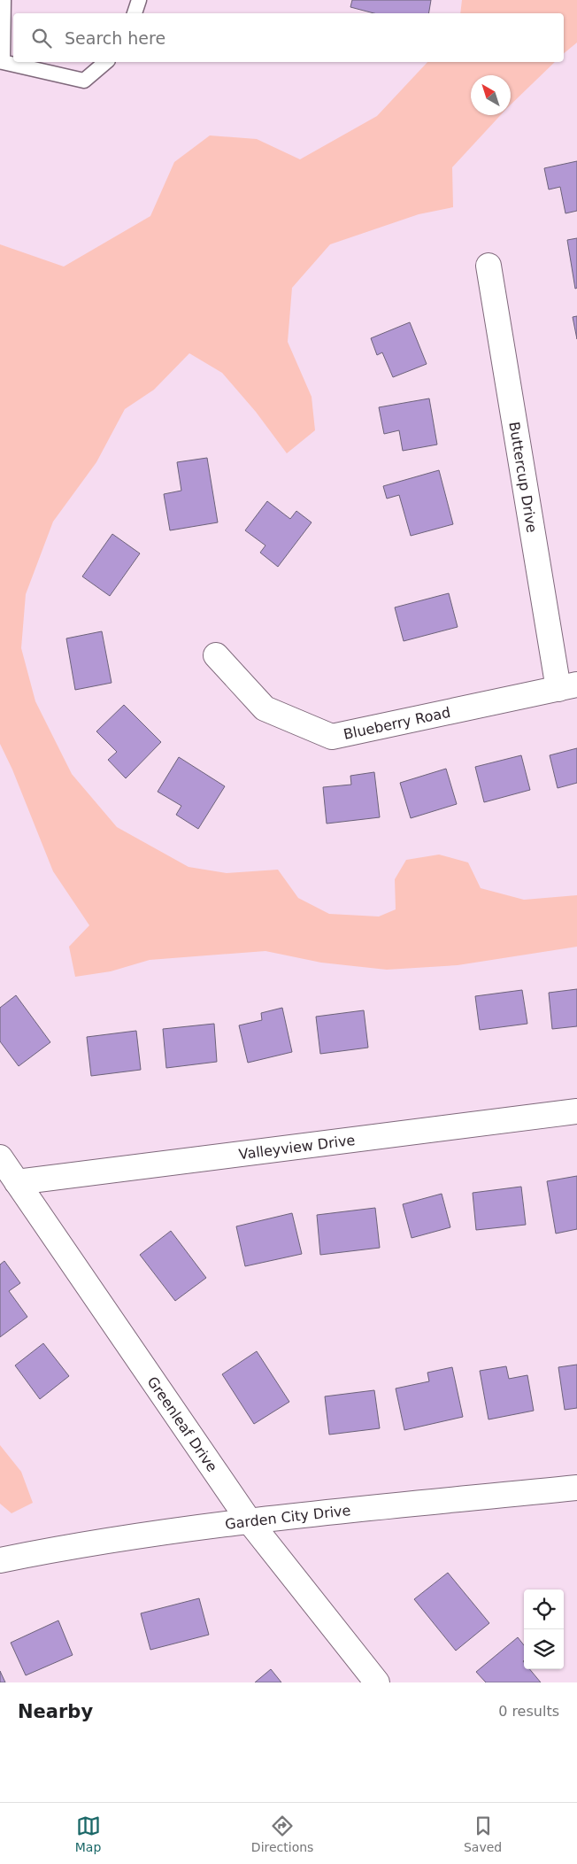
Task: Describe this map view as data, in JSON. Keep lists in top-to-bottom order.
{
  "streets": {
    "street": [
      "Buttercup Drive",
      "Blueberry Road",
      "Valleyview Drive",
      "Greenleaf Drive",
      "Garden City Drive"
    ]
  },
  "crossings": [
    ["Buttercup Drive", "Blueberry Road"],
    ["Valleyview Drive", "Greenleaf Drive"],
    ["Greenleaf Drive", "Garden City Drive"]
  ],
  "north": "top left",
  "page": {
    "search": "Search here",
    "heading": ["Nearby", "0 results"],
    "nav": ["Map", "Directions", "Saved"]
  }
}
